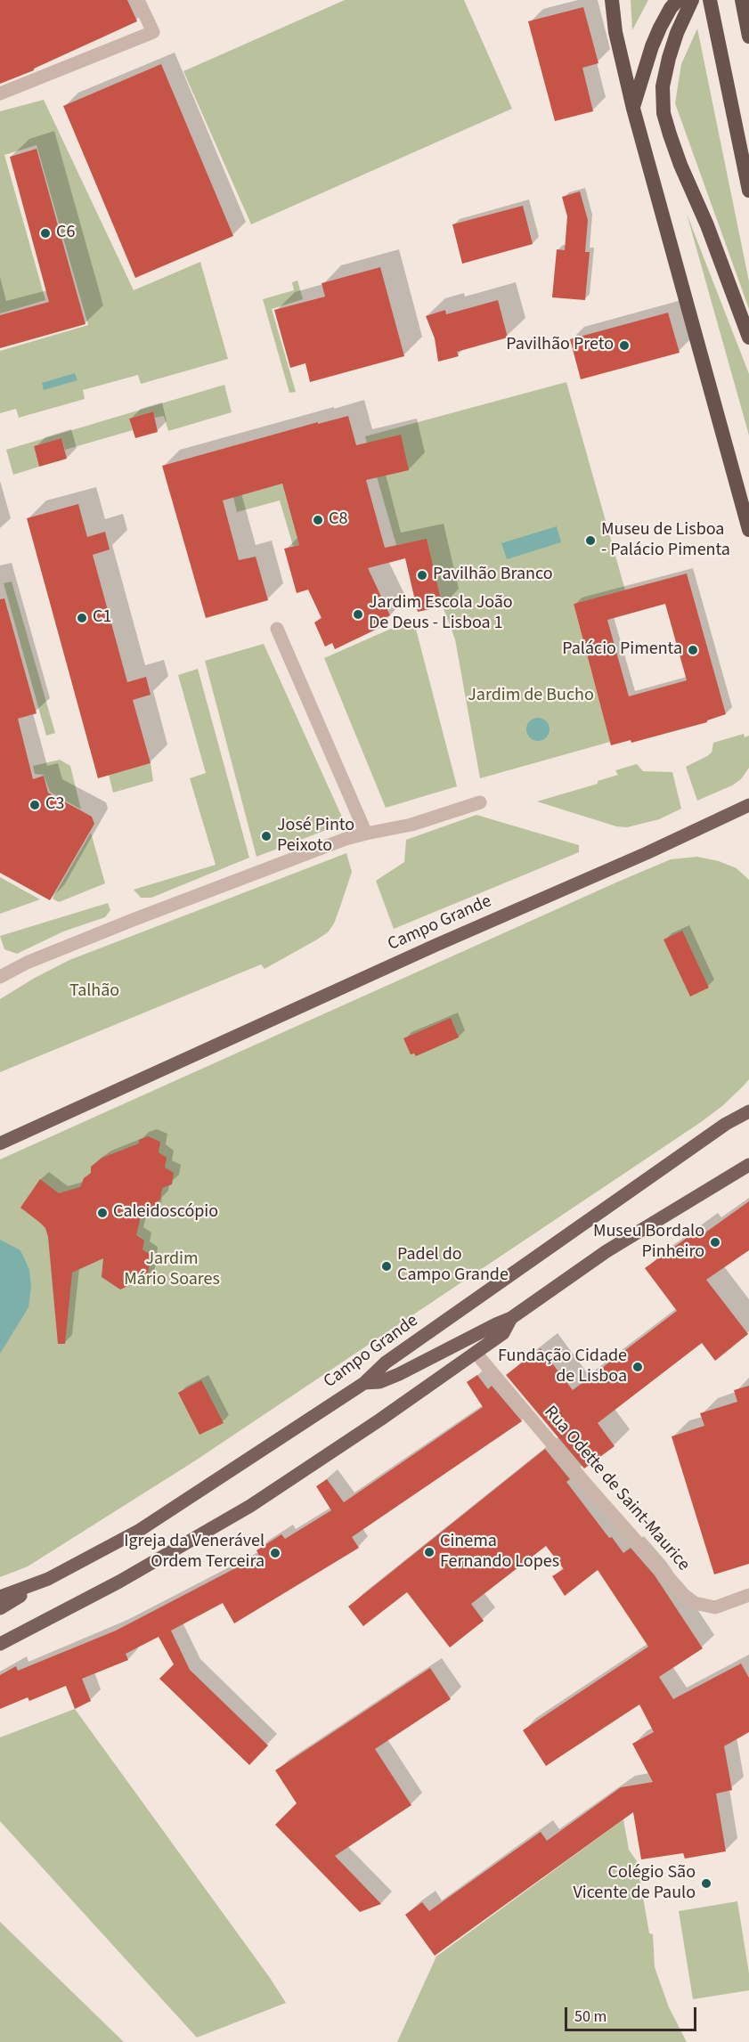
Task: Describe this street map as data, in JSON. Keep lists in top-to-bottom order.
{
  "streets": {
    "main road": ["Campo Grande"],
    "street": ["Rua Odette de Saint-Maurice"]
  },
  "parks": ["Jardim de Bucho", "Talhão", "Jardim Mário Soares"],
  "places": [
    "C6",
    "Pavilhão Preto",
    "C8",
    "Museu de Lisboa - Palácio Pimenta",
    "Pavilhão Branco",
    "Jardim Escola João De Deus - Lisboa 1",
    "C1",
    "Palácio Pimenta",
    "C3",
    "José Pinto Peixoto",
    "Caleidoscópio",
    "Museu Bordalo Pinheiro",
    "Padel do Campo Grande",
    "Fundação Cidade de Lisboa",
    "Cinema Fernando Lopes",
    "Igreja da Venerável Ordem Terceira",
    "Colégio São Vicente de Paulo"
  ],
  "scale_bar": "50 m"
}
